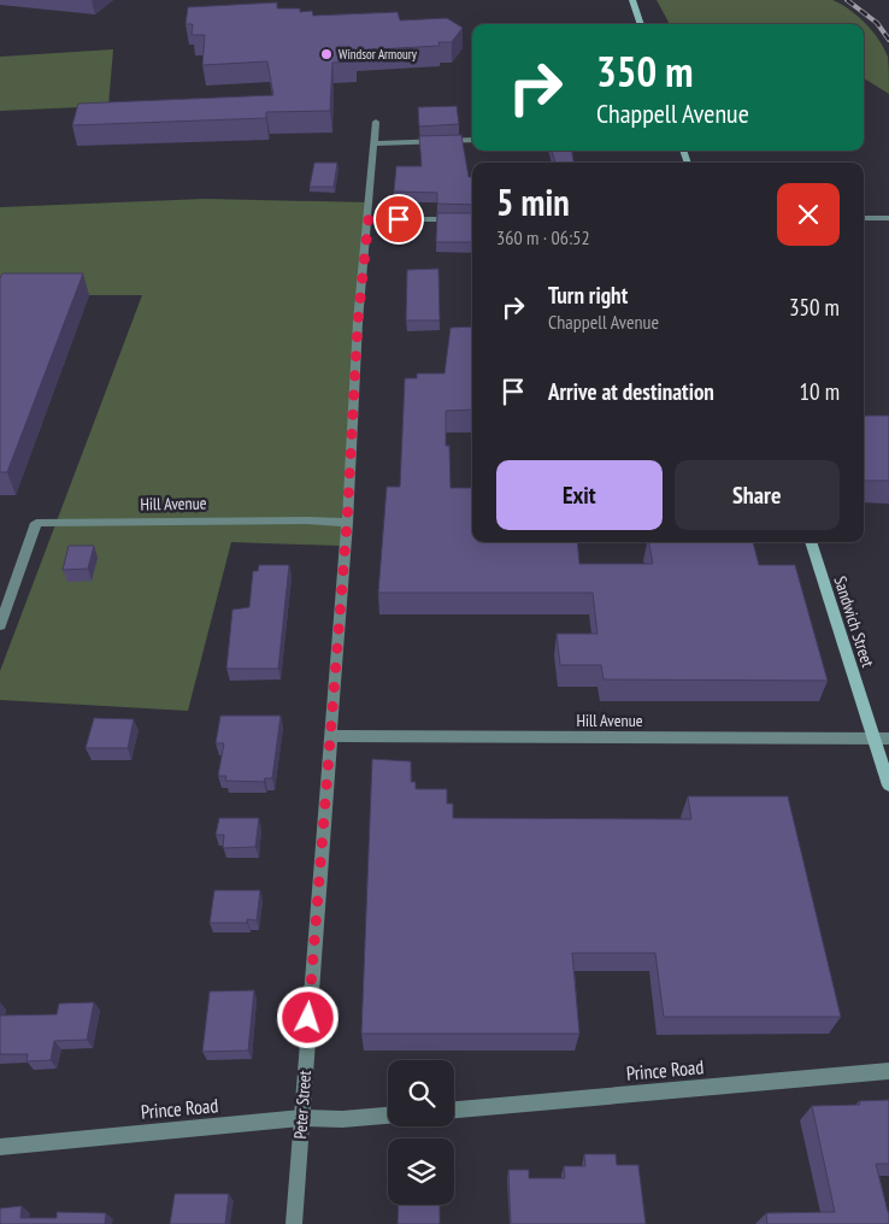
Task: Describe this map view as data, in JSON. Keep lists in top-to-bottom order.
{
  "streets": {
    "main road": ["Sandwich Street"],
    "street": ["Hill Avenue", "Prince Road", "Peter Street"]
  },
  "crossings": [
    ["Hill Avenue", "Sandwich Street"],
    ["Hill Avenue", "Peter Street"],
    ["Prince Road", "Peter Street"]
  ],
  "places": ["Windsor Armoury"],
  "page": {
    "turn": ["350 m", "Chappell Avenue"],
    "heading": ["5 min", "360 m · 06:52"],
    "list": [
      {
        "name": "Turn right",
        "note": "Chappell Avenue",
        "value": "350 m"
      },
      {
        "name": "Arrive at destination",
        "value": "10 m"
      }
    ],
    "buttons": ["Exit", "Share"]
  }
}
